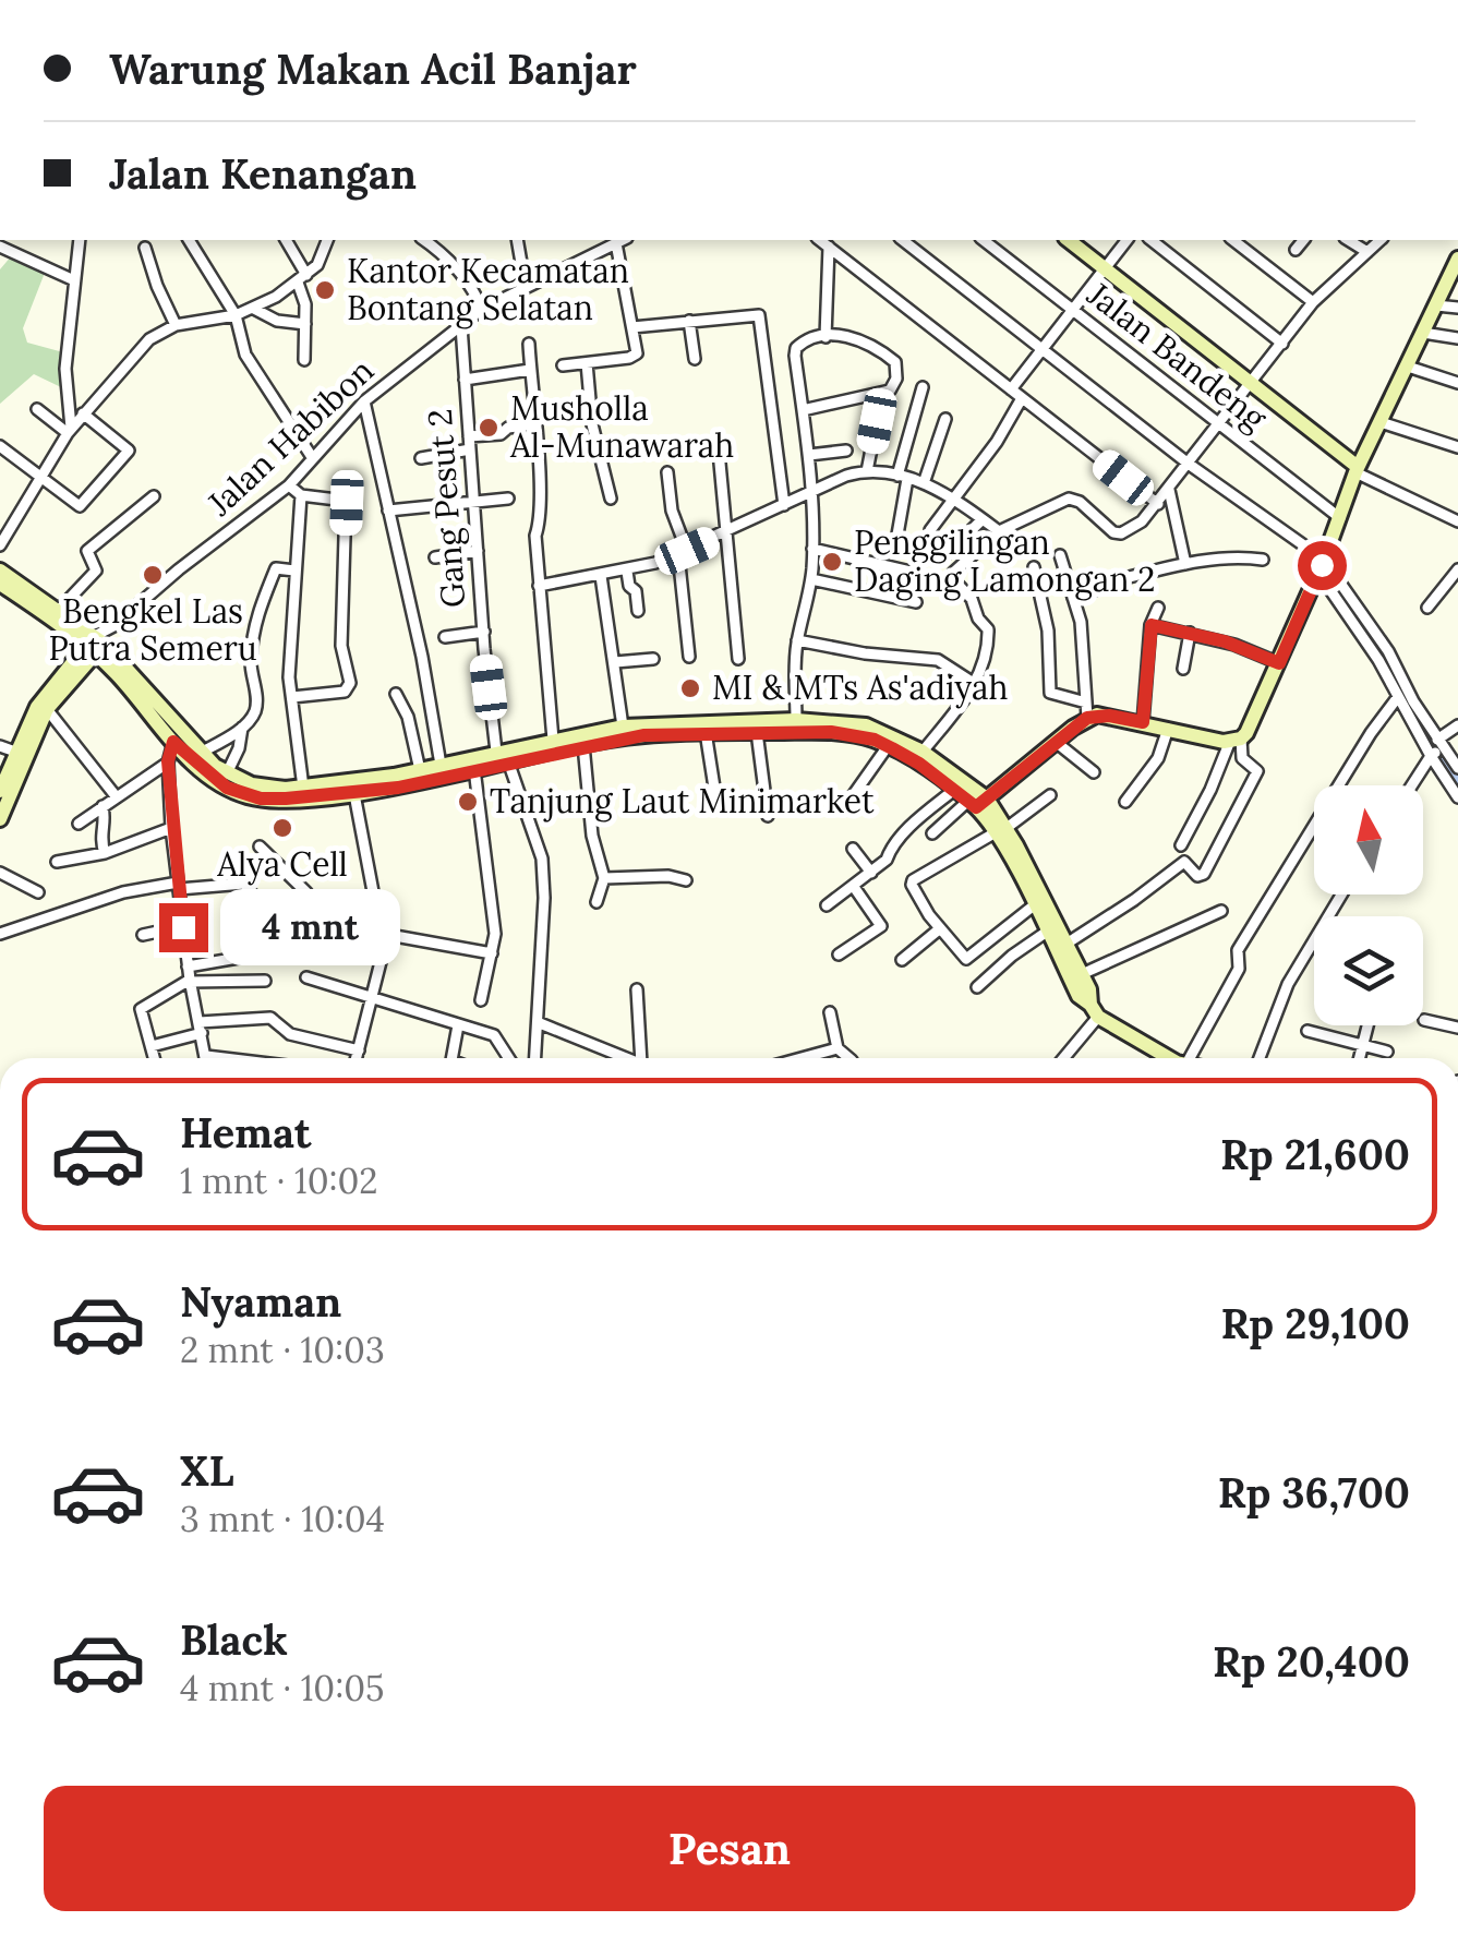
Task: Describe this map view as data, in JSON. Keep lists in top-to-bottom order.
{
  "streets": {
    "street": ["Jalan Bandeng", "Jalan Habibon", "Gang Pesut 2"]
  },
  "crossings": [
    ["Jalan Habibon", "Gang Pesut 2"]
  ],
  "places": [
    "Kantor Kecamatan Bontang Selatan",
    "Musholla Al-Munawarah",
    "Penggilingan Daging Lamongan 2",
    "Bengkel Las Putra Semeru",
    "MI & MTs As'adiyah",
    "Tanjung Laut Minimarket",
    "Alya Cell"
  ],
  "north": "top",
  "page": {
    "banner": ["Warung Makan Acil Banjar", "Jalan Kenangan"],
    "bubble": "4 mnt",
    "list": [
      {
        "name": "Hemat",
        "note": "1 mnt · 10:02",
        "value": "Rp 21,600"
      },
      {
        "name": "Nyaman",
        "note": "2 mnt · 10:03",
        "value": "Rp 29,100"
      },
      {
        "name": "XL",
        "note": "3 mnt · 10:04",
        "value": "Rp 36,700"
      },
      {
        "name": "Black",
        "note": "4 mnt · 10:05",
        "value": "Rp 20,400"
      }
    ],
    "buttons": "Pesan"
  }
}
